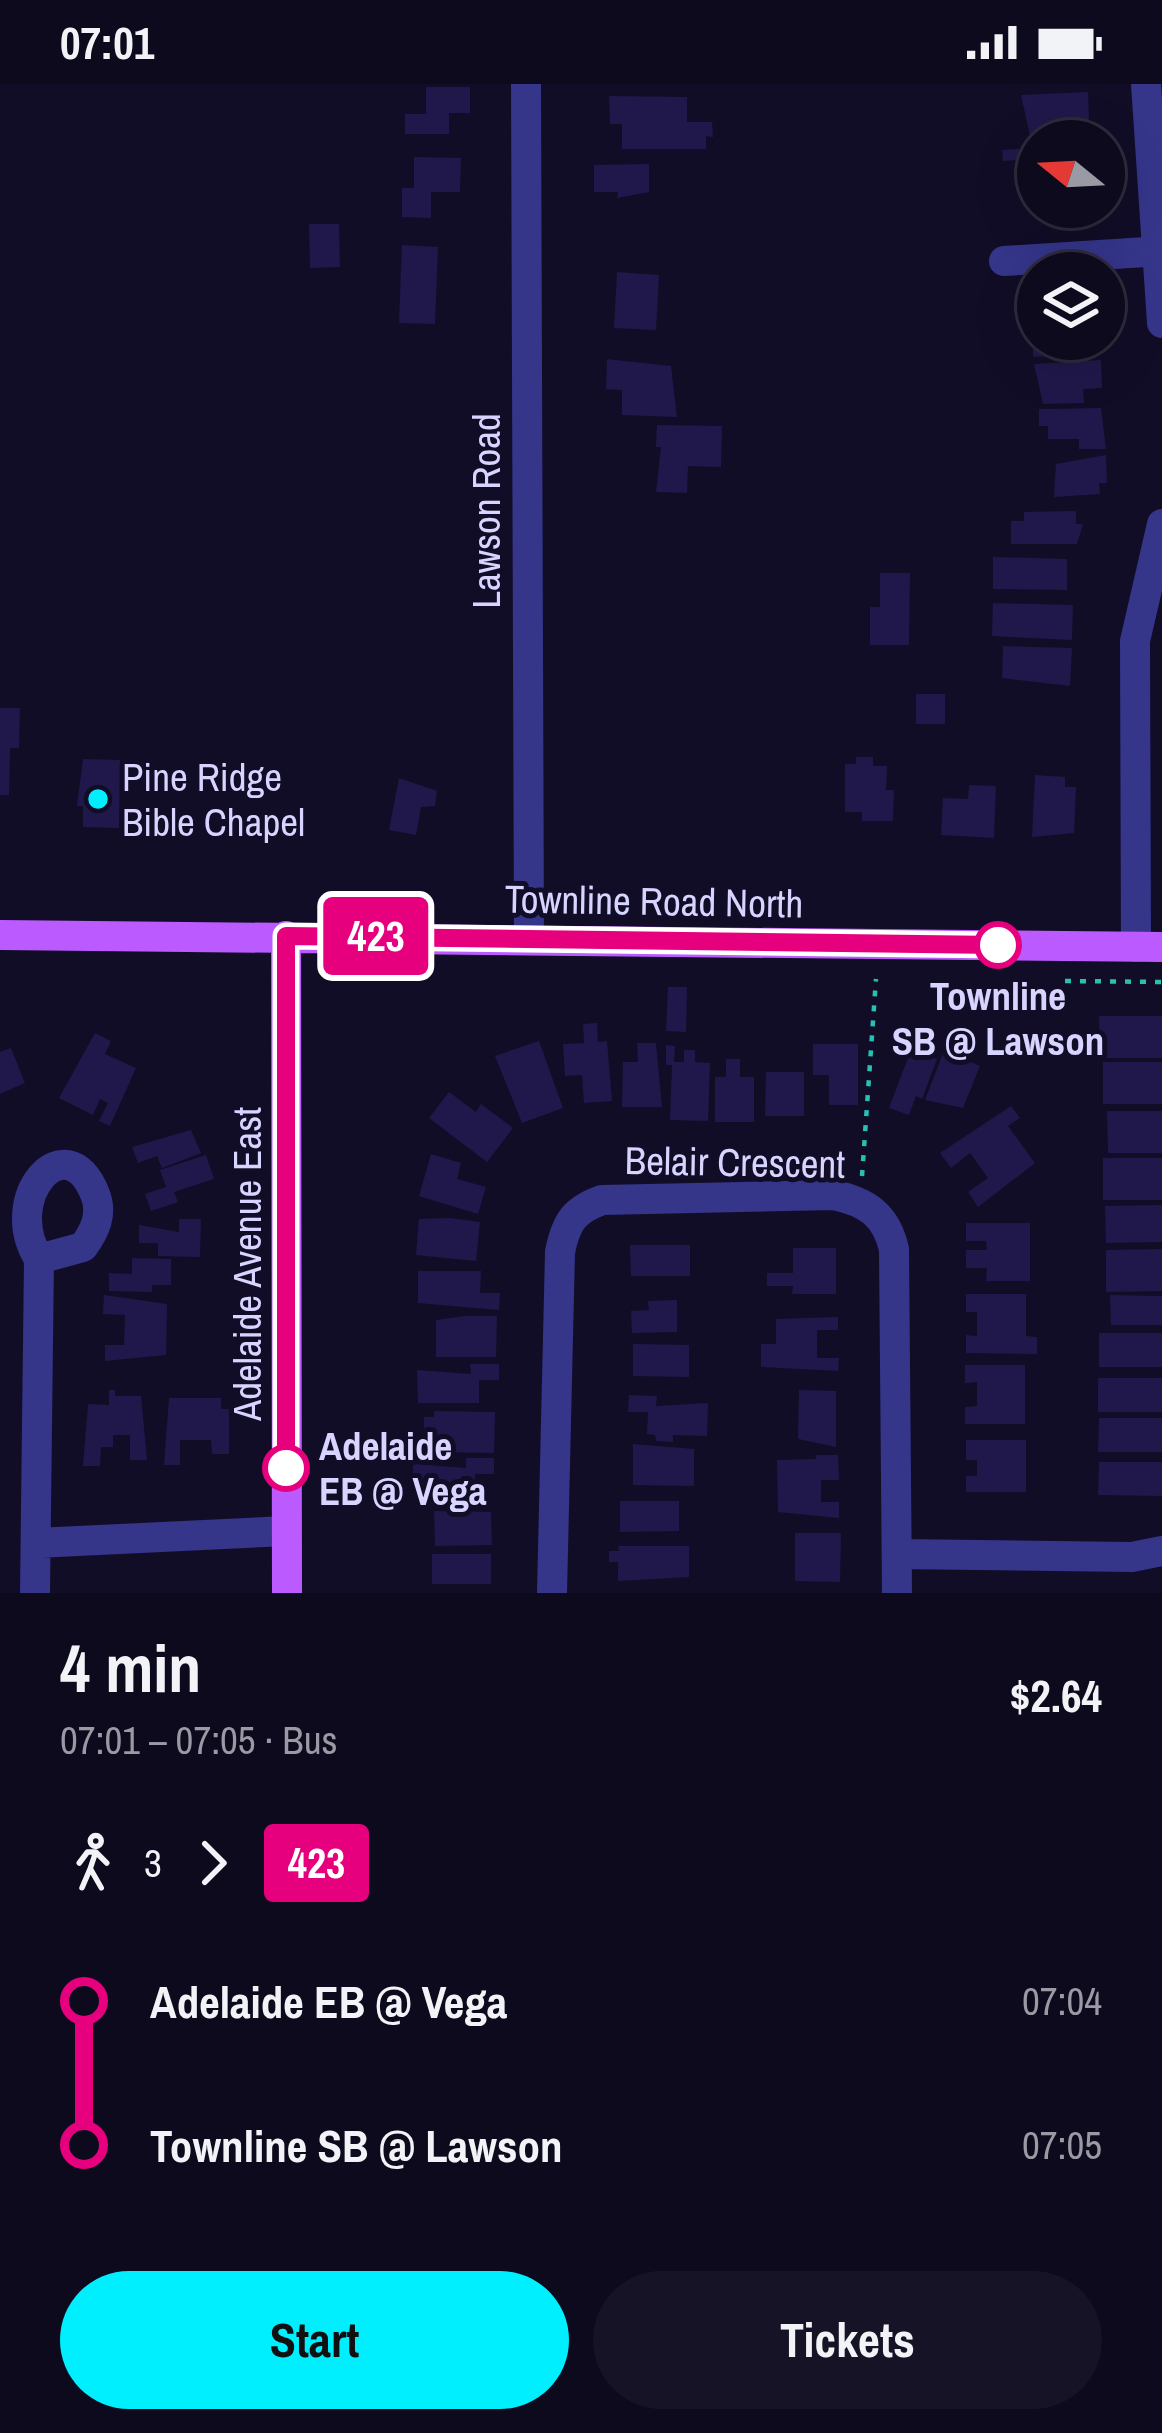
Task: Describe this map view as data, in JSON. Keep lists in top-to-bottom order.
{
  "streets": {
    "main road": ["Townline Road North", "Adelaide Avenue East"],
    "street": ["Lawson Road", "Belair Crescent"]
  },
  "crossings": [
    ["Lawson Road", "Townline Road North"],
    ["Townline Road North", "Adelaide Avenue East"]
  ],
  "places": ["Pine Ridge Bible Chapel", "Townline SB @ Lawson", "Adelaide EB @ Vega"],
  "lines": ["bus line 423"],
  "north": "left",
  "page": {
    "status": "07:01",
    "on_map": "423",
    "heading": ["4 min", "07:01 – 07:05 · Bus", "$2.64"],
    "legs": ["3", "423"],
    "list": [
      {
        "name": "Adelaide EB @ Vega",
        "value": "07:04"
      },
      {
        "name": "Townline SB @ Lawson",
        "value": "07:05"
      }
    ],
    "buttons": ["Start", "Tickets"]
  }
}
